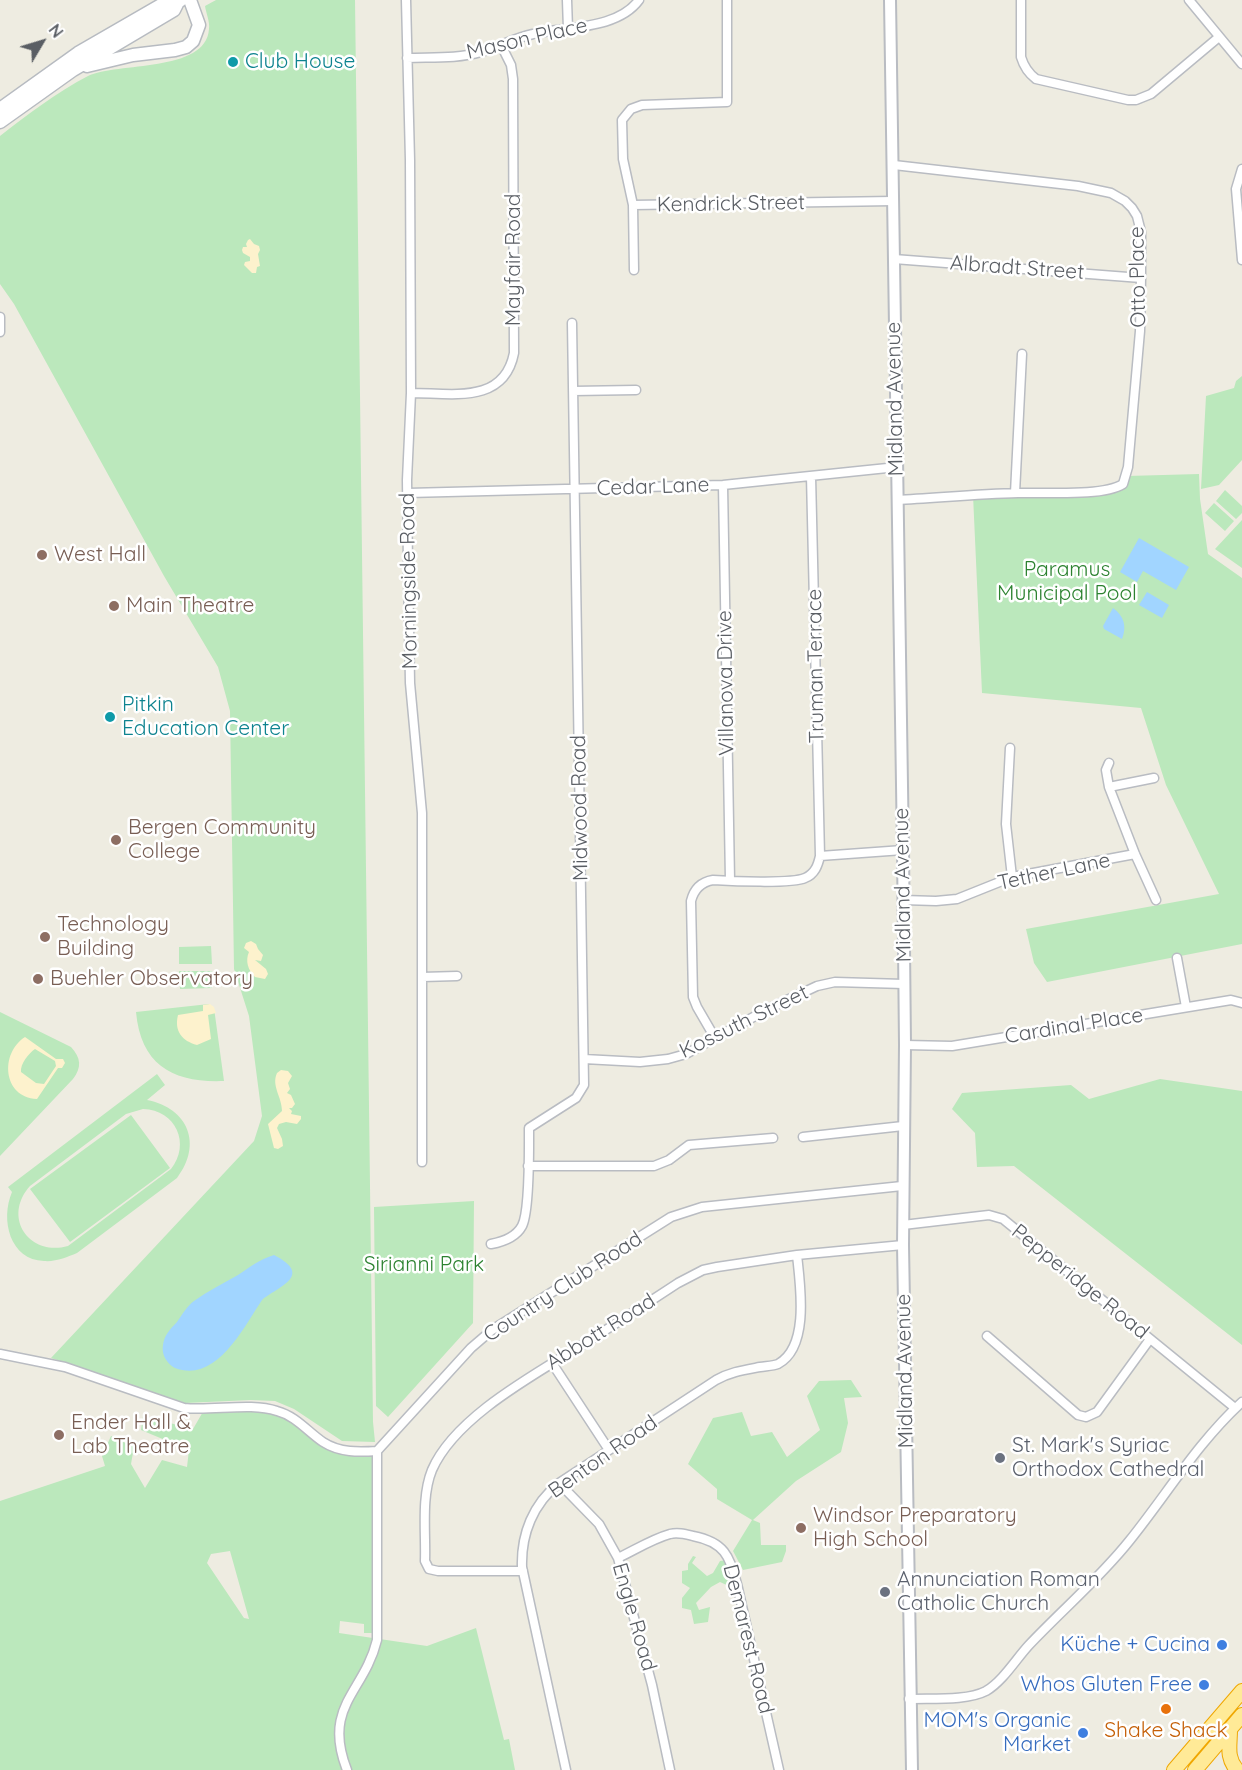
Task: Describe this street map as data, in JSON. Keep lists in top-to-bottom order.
{
  "streets": {
    "street": [
      "Mason Place",
      "Kendrick Street",
      "Mayfair Road",
      "Albradt Street",
      "Otto Place",
      "Midland Avenue",
      "Cedar Lane",
      "Morningside Road",
      "Truman Terrace",
      "Villanova Drive",
      "Midwood Road",
      "Tether Lane",
      "Kossuth Street",
      "Cardinal Place",
      "Pepperidge Road",
      "Country Club Road",
      "Abbott Road",
      "Benton Road",
      "Engle Road",
      "Demarest Road"
    ]
  },
  "crossings": [
    ["Mason Place", "Mayfair Road"],
    ["Mason Place", "Morningside Road"],
    ["Kendrick Street", "Midland Avenue"],
    ["Mayfair Road", "Morningside Road"],
    ["Albradt Street", "Otto Place"],
    ["Albradt Street", "Midland Avenue"],
    ["Otto Place", "Midland Avenue"],
    ["Midland Avenue", "Cedar Lane"],
    ["Midland Avenue", "Tether Lane"],
    ["Midland Avenue", "Kossuth Street"],
    ["Midland Avenue", "Cardinal Place"],
    ["Midland Avenue", "Pepperidge Road"],
    ["Midland Avenue", "Country Club Road"],
    ["Midland Avenue", "Abbott Road"],
    ["Cedar Lane", "Morningside Road"],
    ["Cedar Lane", "Truman Terrace"],
    ["Cedar Lane", "Villanova Drive"],
    ["Cedar Lane", "Midwood Road"],
    ["Midwood Road", "Kossuth Street"],
    ["Abbott Road", "Benton Road"],
    ["Benton Road", "Engle Road"],
    ["Engle Road", "Demarest Road"]
  ],
  "parks": ["Paramus Municipal Pool", "Sirianni Park"],
  "places": [
    "Club House",
    "West Hall",
    "Main Theatre",
    "Pitkin Education Center",
    "Bergen Community College",
    "Technology Building",
    "Buehler Observatory",
    "Ender Hall & Lab Theatre",
    "St. Mark's Syriac Orthodox Cathedral",
    "Windsor Preparatory High School",
    "Annunciation Roman Catholic Church",
    "Küche + Cucina",
    "Whos Gluten Free",
    "Shake Shack",
    "MOM's Organic Market"
  ],
  "north": "top right"
}
